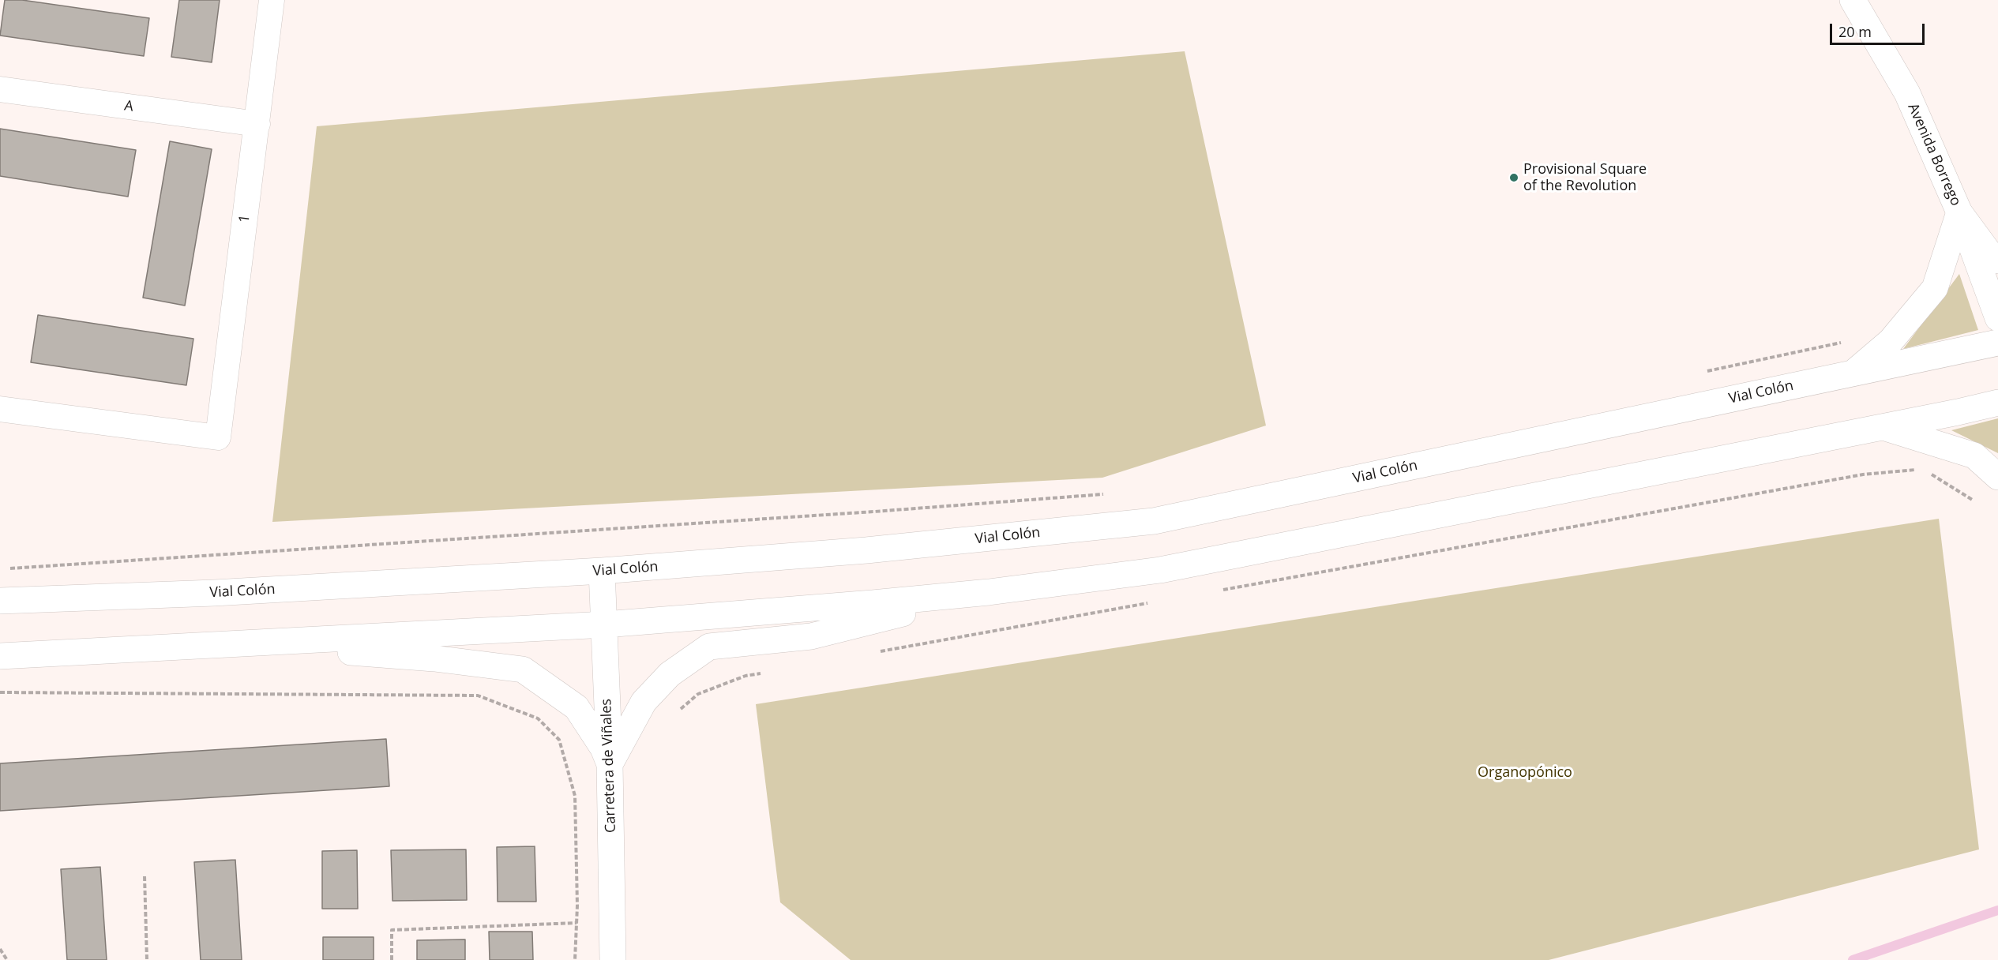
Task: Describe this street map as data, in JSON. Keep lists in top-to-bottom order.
{
  "streets": {
    "main road": ["Avenida Borrego", "Vial Colón", "Carretera de Viñales"],
    "street": ["A", "1"]
  },
  "crossings": [
    ["A", "1"],
    ["Vial Colón", "Carretera de Viñales"]
  ],
  "parks": ["Organopónico"],
  "places": ["Provisional Square of the Revolution"],
  "scale_bar": "20 m"
}
